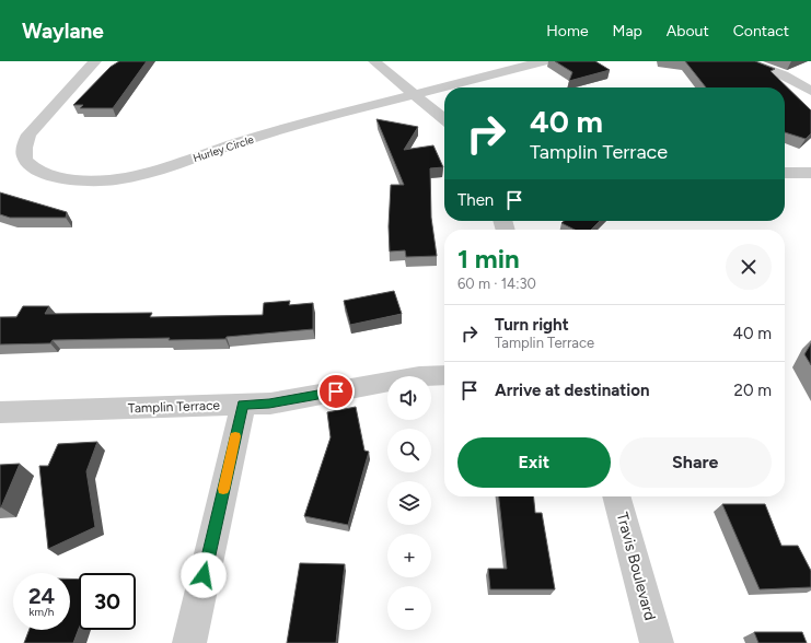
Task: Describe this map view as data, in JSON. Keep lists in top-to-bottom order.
{
  "streets": {
    "street": ["Hurley Circle", "Tamplin Terrace", "Travis Boulevard"]
  },
  "page": {
    "header": "Waylane",
    "nav": [
      "Home",
      "Map",
      "About",
      "Contact"
    ],
    "turn": ["40 m", "Tamplin Terrace"],
    "then": "Then",
    "heading": ["1 min", "60 m · 14:30"],
    "list": [
      {
        "name": "Turn right",
        "note": "Tamplin Terrace",
        "value": "40 m"
      },
      {
        "name": "Arrive at destination",
        "value": "20 m"
      }
    ],
    "map_buttons": ["+", "−"],
    "buttons": ["Exit", "Share"],
    "speed": "24 km/h",
    "limit": "30"
  }
}
